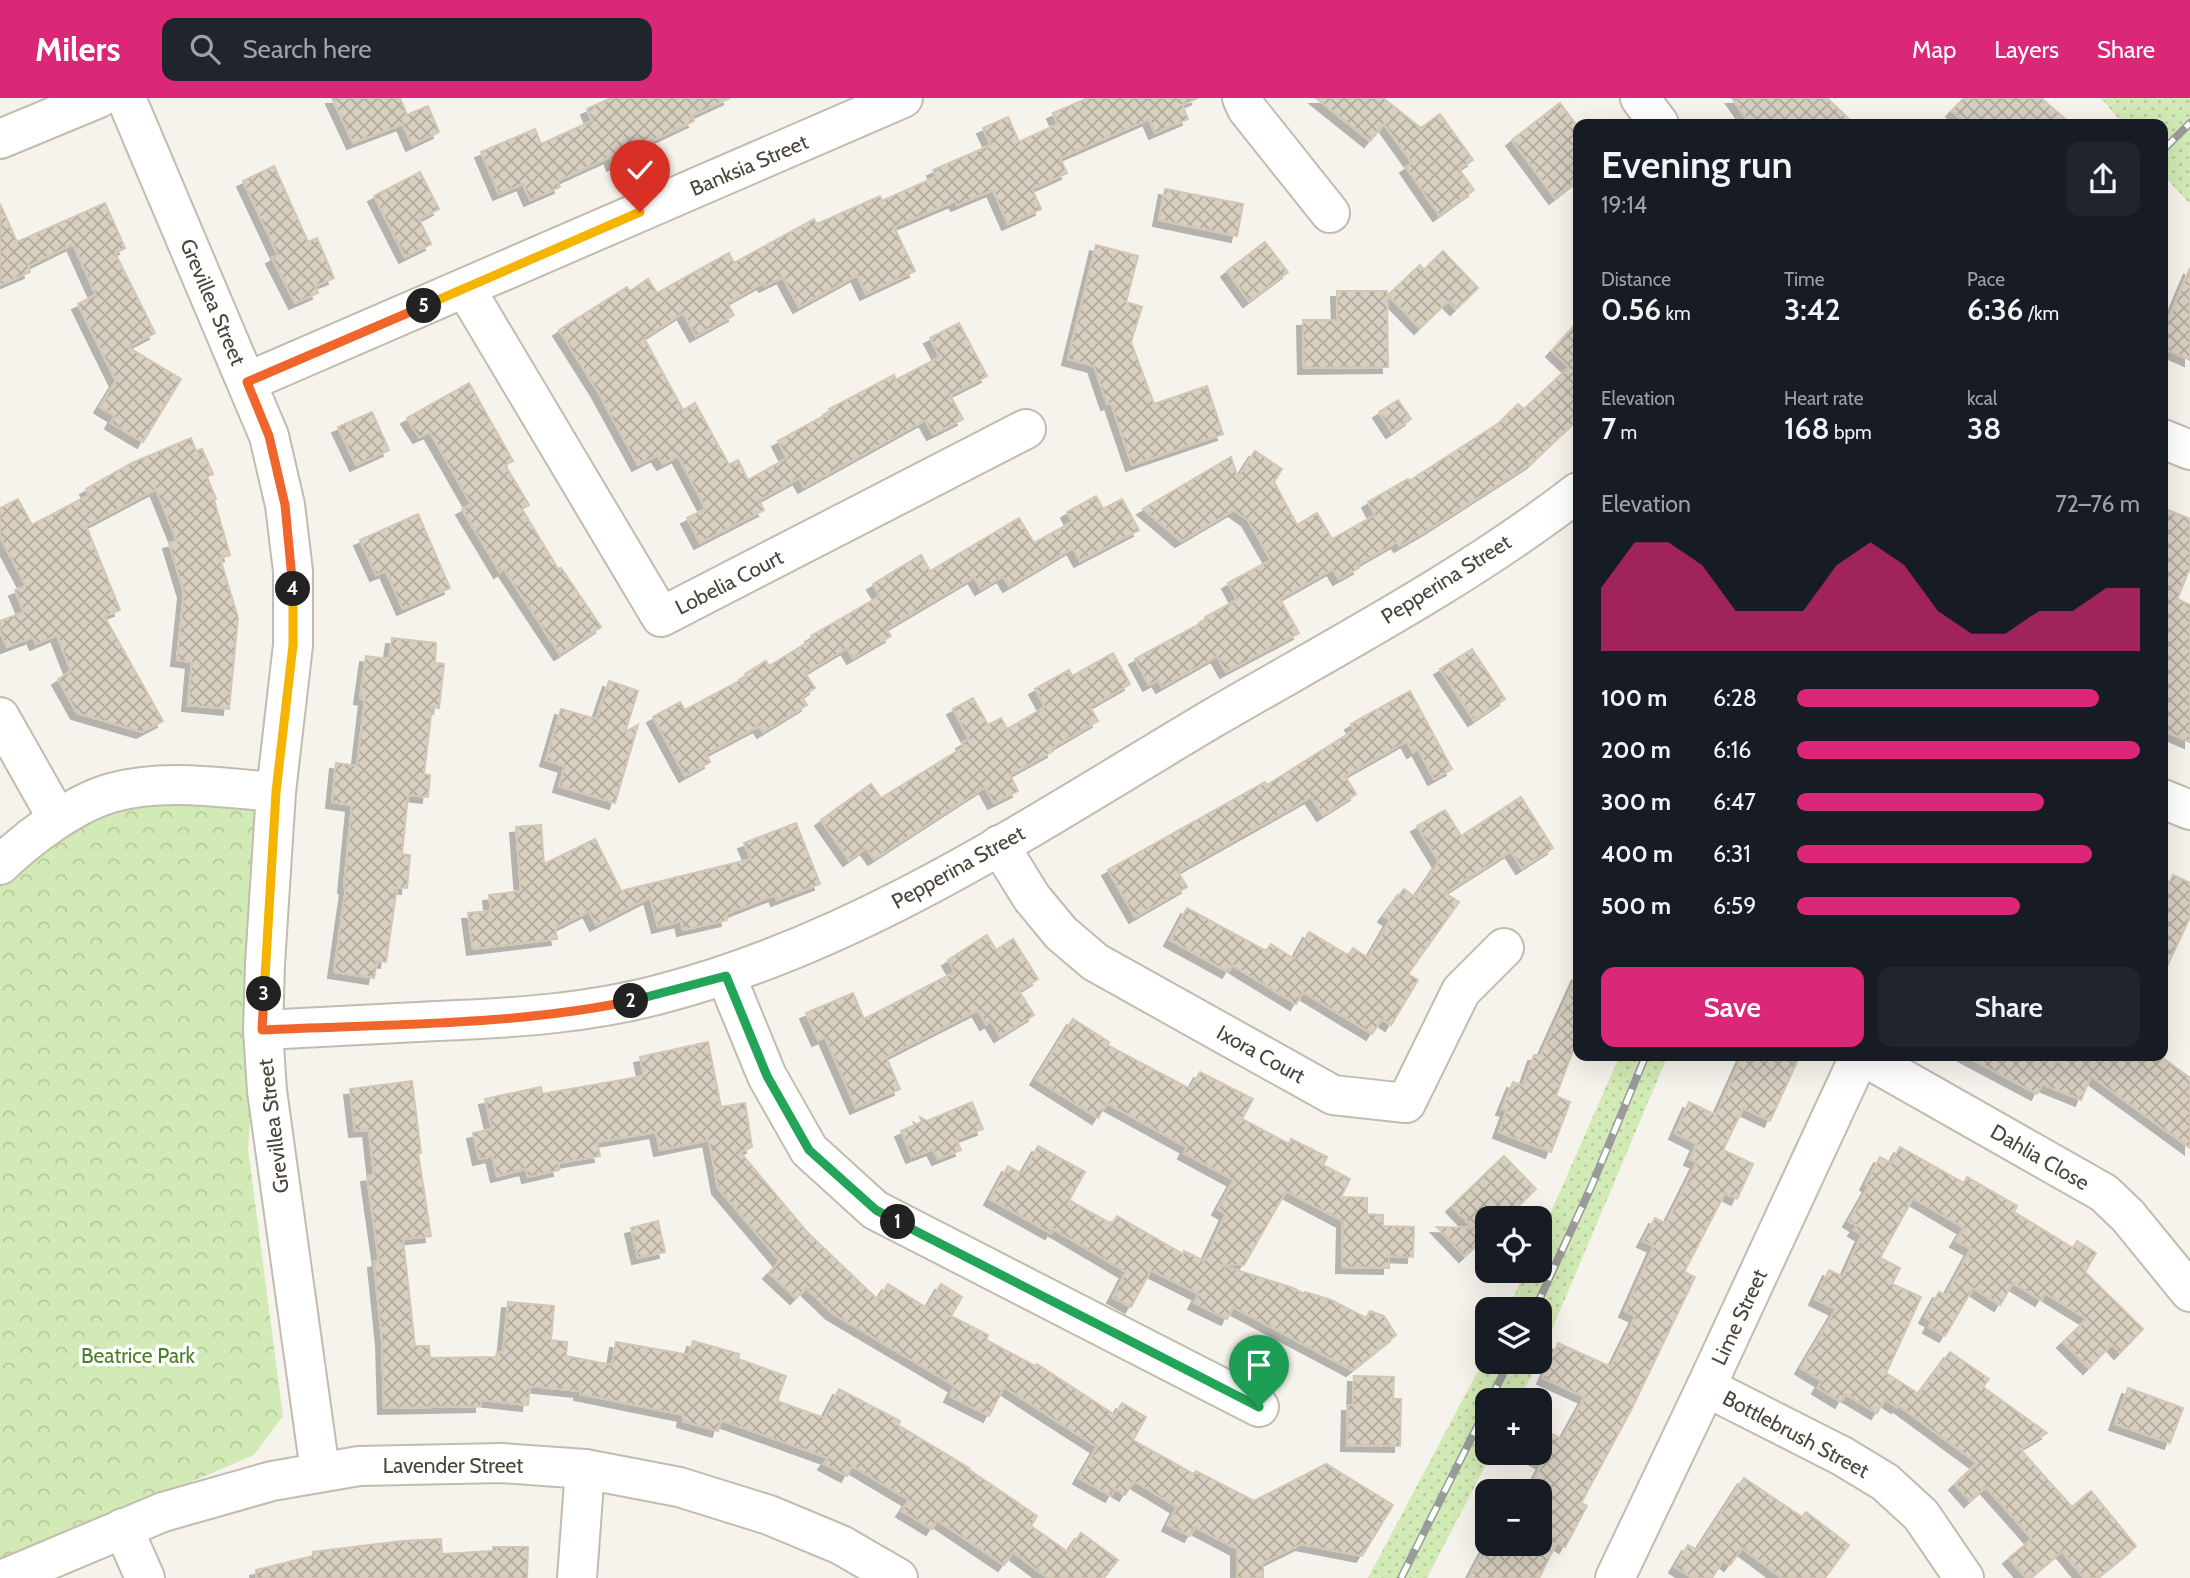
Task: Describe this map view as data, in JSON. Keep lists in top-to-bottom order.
{
  "streets": {
    "street": [
      "Banksia Street",
      "Grevillea Street",
      "Pepperina Street",
      "Lobelia Court",
      "Ixora Court",
      "Dahlia Close",
      "Lime Street",
      "Bottlebrush Street",
      "Lavender Street"
    ]
  },
  "crossings": [
    ["Banksia Street", "Grevillea Street"],
    ["Banksia Street", "Lobelia Court"],
    ["Grevillea Street", "Pepperina Street"],
    ["Grevillea Street", "Lavender Street"],
    ["Pepperina Street", "Ixora Court"],
    ["Lime Street", "Bottlebrush Street"]
  ],
  "parks": ["Beatrice Park"],
  "page": {
    "header": "Milers",
    "search": "Search here",
    "nav": ["Map", "Layers", "Share"],
    "heading": ["Evening run", "19:14"],
    "stats": [
      ["Distance", "0.56 km"],
      ["Time", "3:42"],
      ["Pace", "6:36 /km"],
      ["Elevation", "7 m"],
      ["Heart rate", "168 bpm"],
      ["kcal", "38"]
    ],
    "pins": [
      "5",
      "4",
      "3",
      "2",
      "1"
    ],
    "chart": ["Elevation", "72–76 m"],
    "list": [
      {
        "name": "100 m",
        "note": "6:28"
      },
      {
        "name": "200 m",
        "note": "6:16"
      },
      {
        "name": "300 m",
        "note": "6:47"
      },
      {
        "name": "400 m",
        "note": "6:31"
      },
      {
        "name": "500 m",
        "note": "6:59"
      }
    ],
    "buttons": ["Save", "Share"],
    "map_buttons": ["+", "−"]
  }
}
